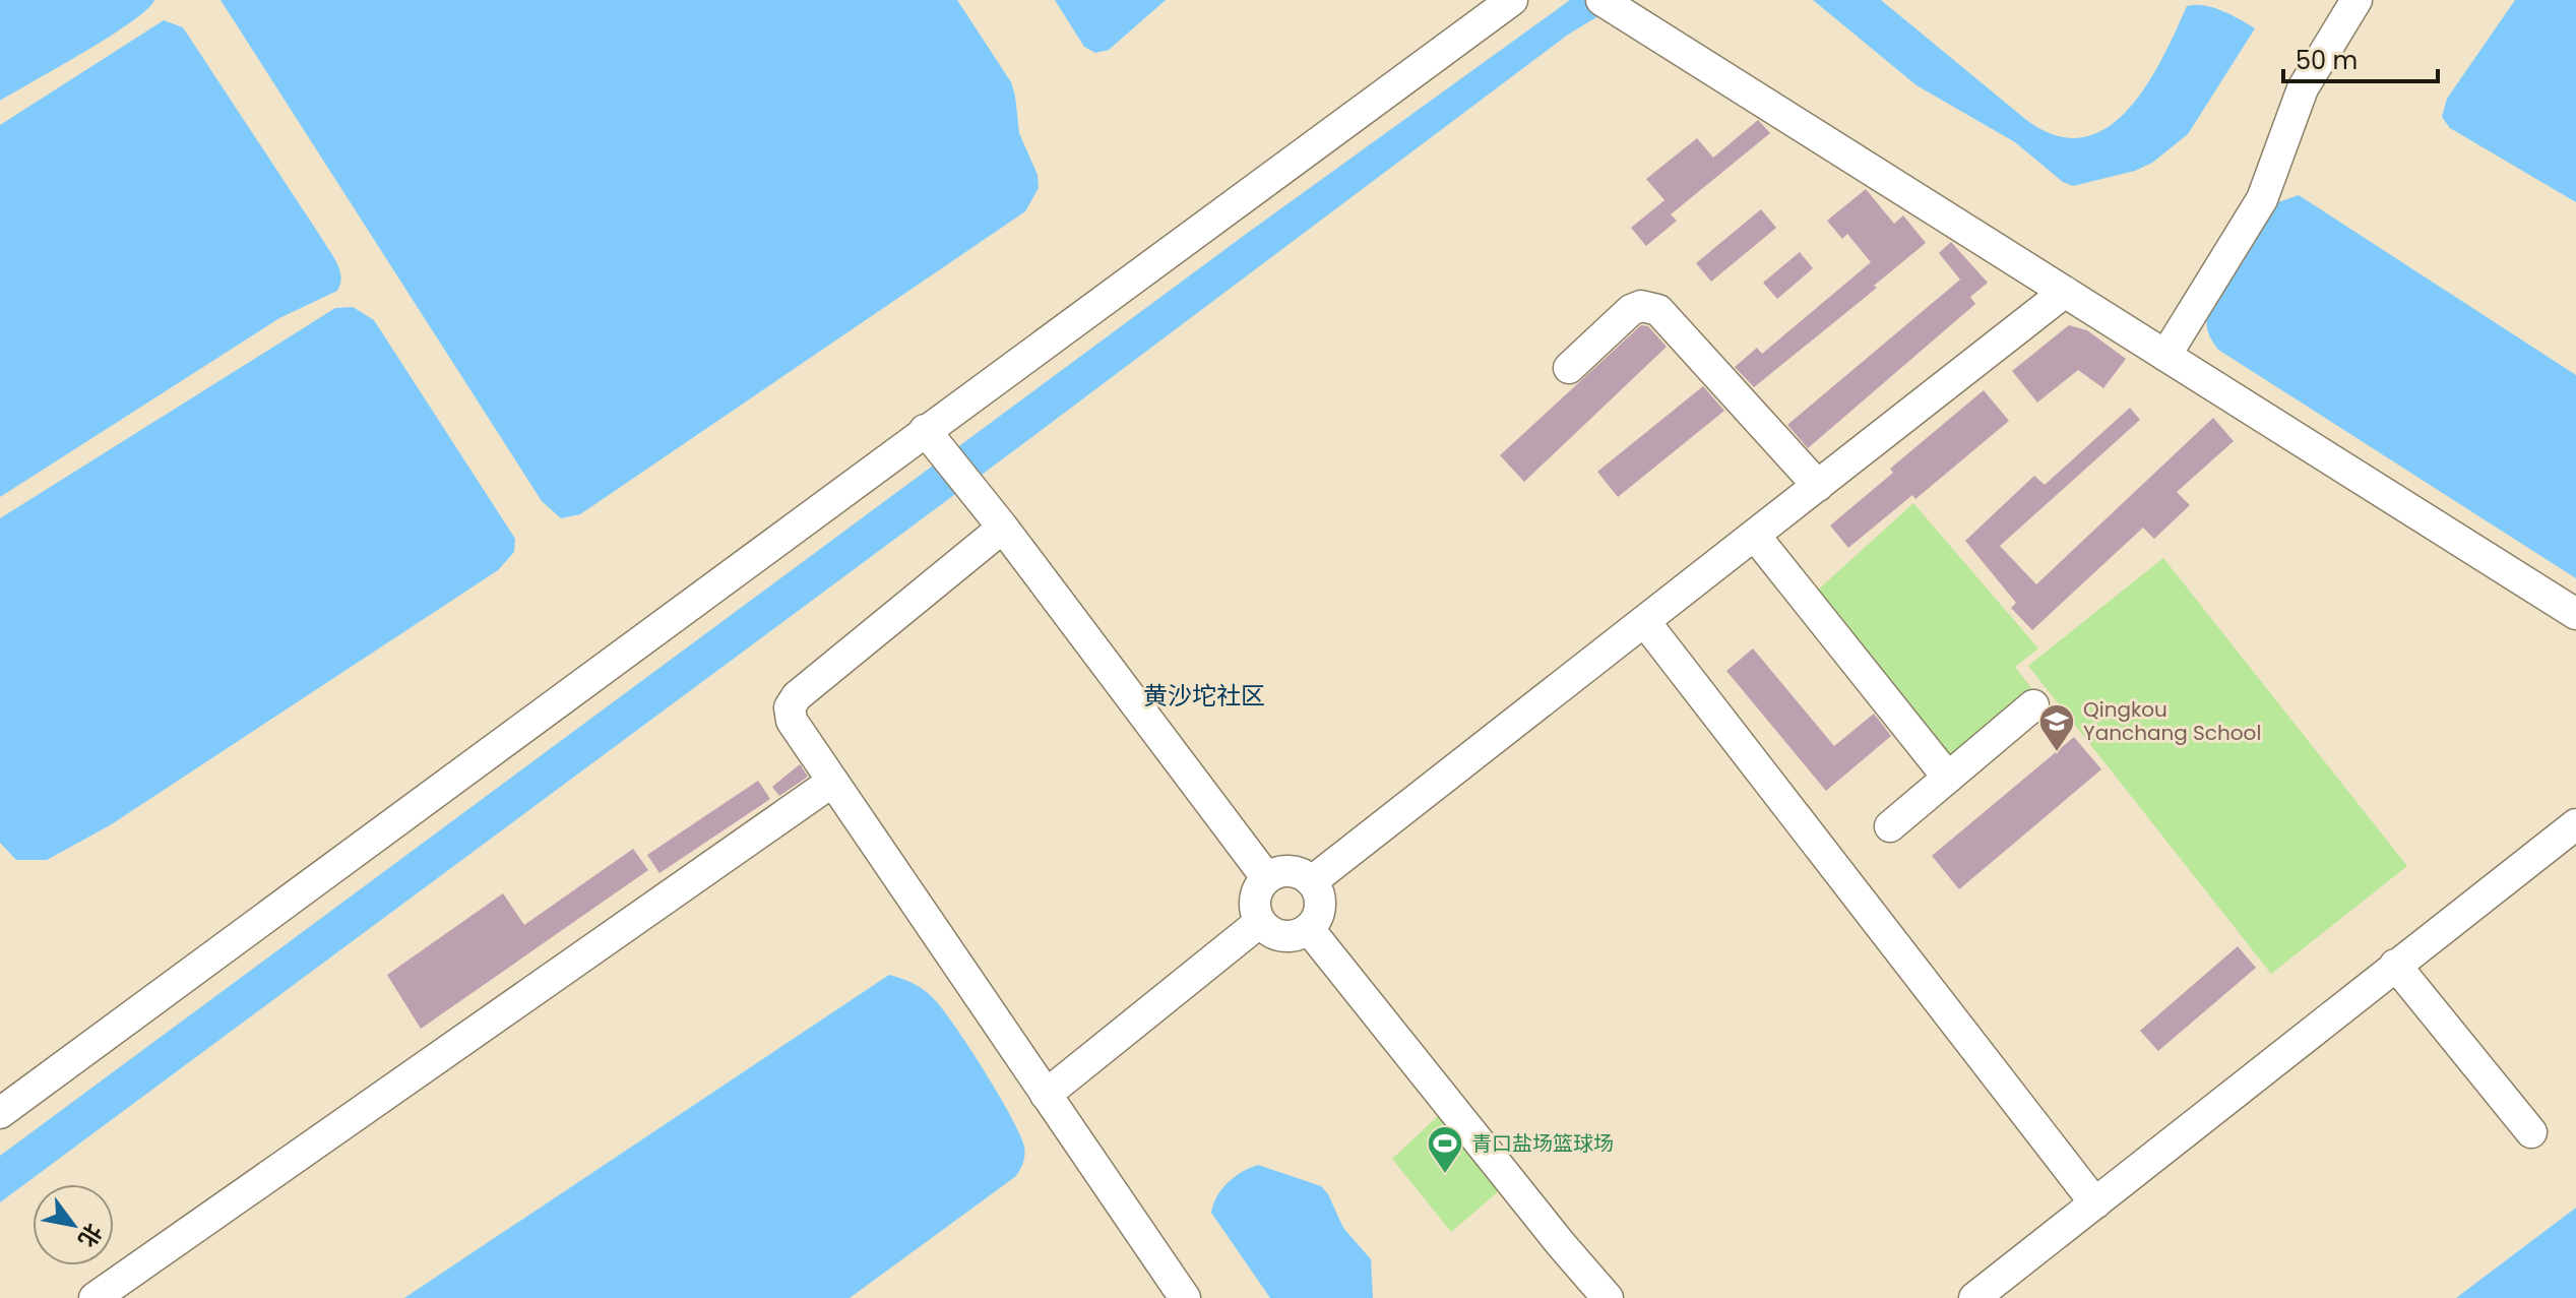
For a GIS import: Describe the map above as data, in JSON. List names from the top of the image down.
{
  "districts": ["黄沙坨社区"],
  "places": {
    "school or university": ["Qingkou Yanchang School"],
    "sports": ["青口盐场篮球场"]
  },
  "scale_bar": "50 m",
  "north": "bottom right"
}
